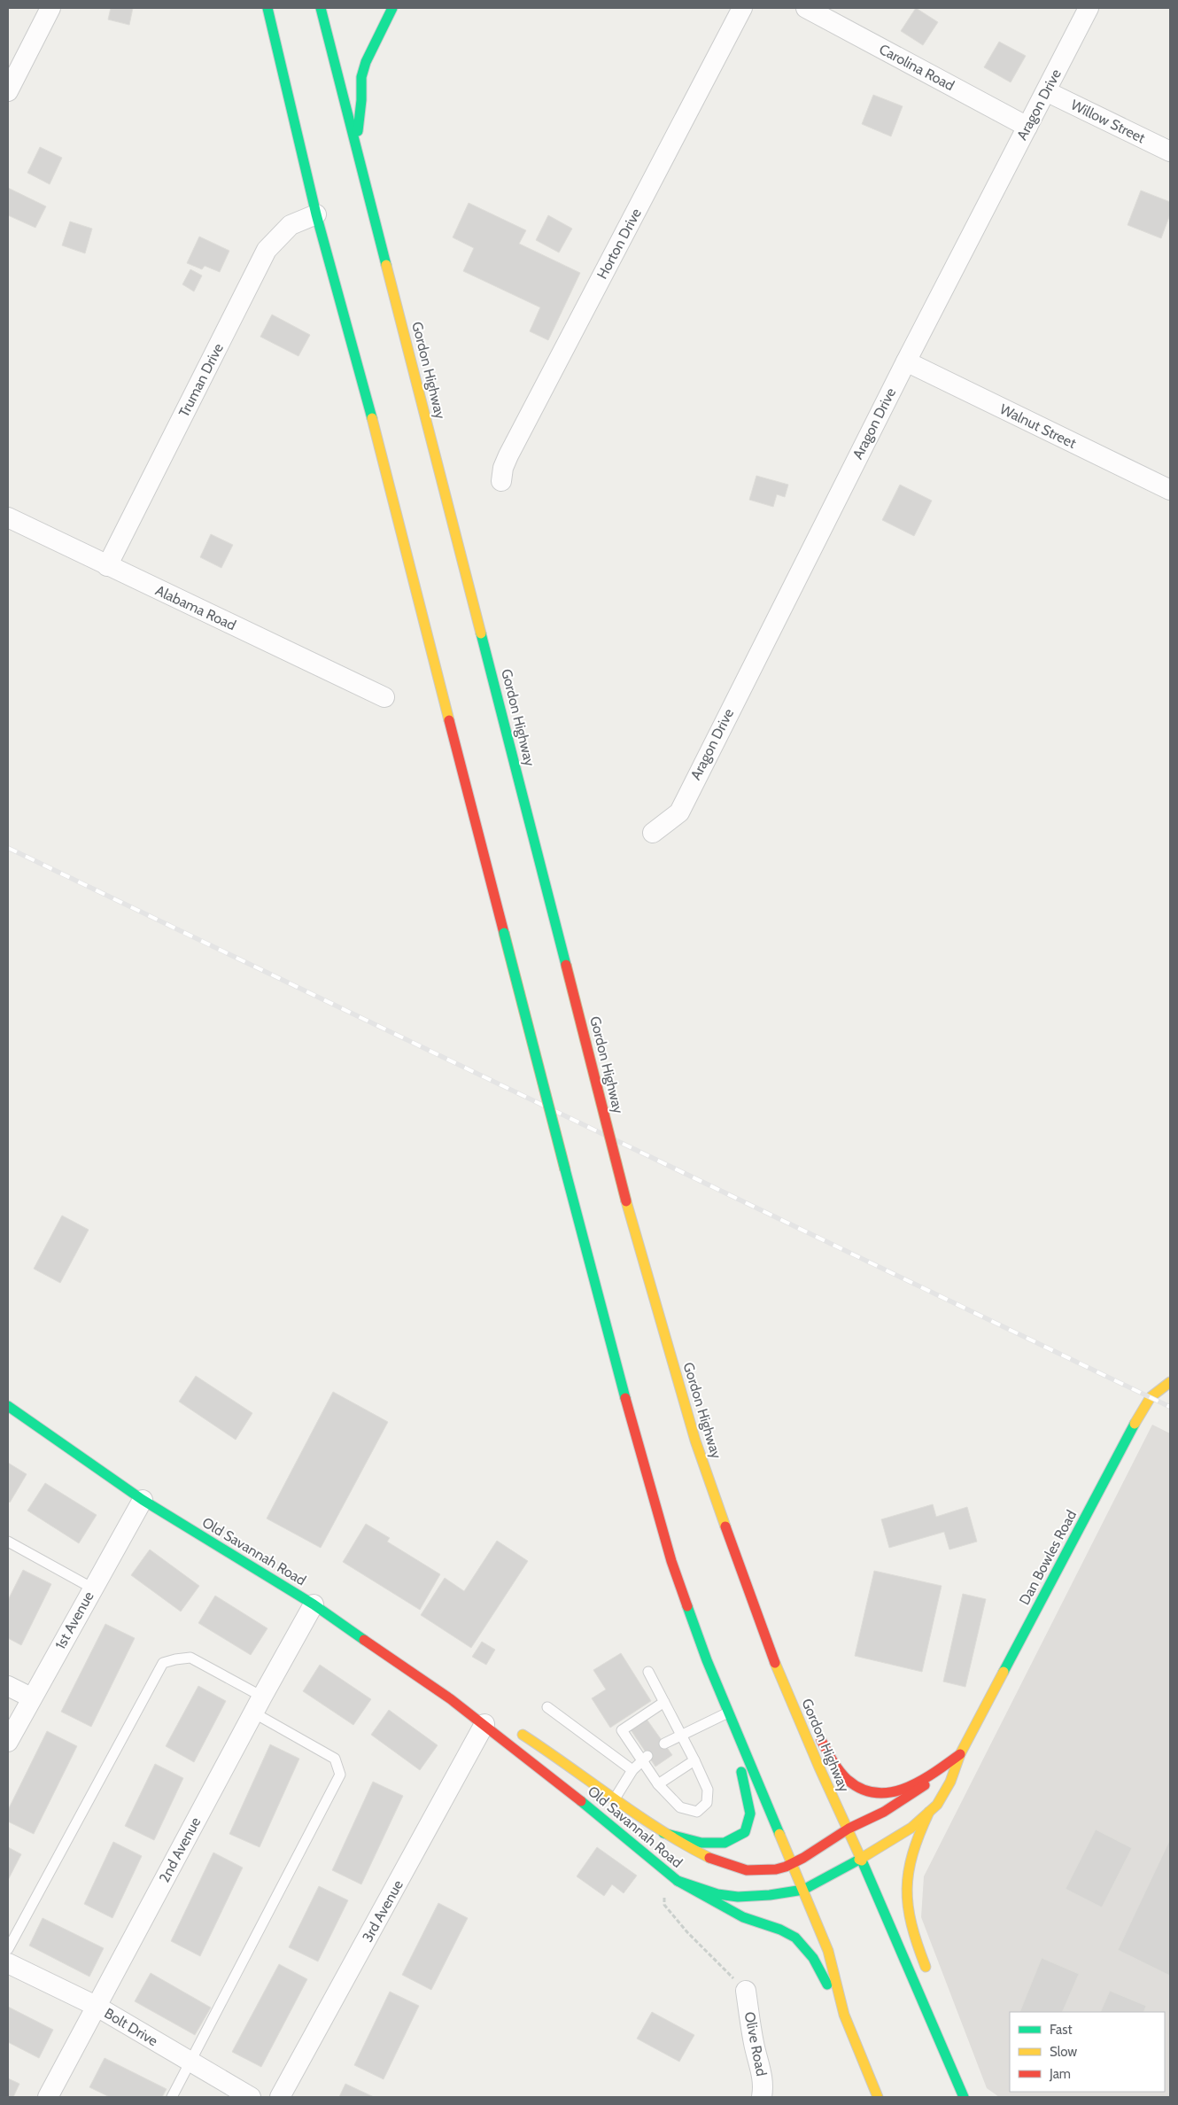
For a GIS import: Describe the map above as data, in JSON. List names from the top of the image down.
{
  "streets": {
    "main road": ["Gordon Highway", "Old Savannah Road", "Dan Bowles Road"],
    "street": [
      "Carolina Road",
      "Aragon Drive",
      "Willow Street",
      "Horton Drive",
      "Truman Drive",
      "Walnut Street",
      "Alabama Road",
      "1st Avenue",
      "2nd Avenue",
      "3rd Avenue",
      "Bolt Drive",
      "Olive Road"
    ]
  },
  "crossings": [
    ["Carolina Road", "Aragon Drive"],
    ["Aragon Drive", "Willow Street"],
    ["Aragon Drive", "Walnut Street"],
    ["Gordon Highway", "Old Savannah Road"],
    ["Gordon Highway", "Dan Bowles Road"],
    ["Truman Drive", "Alabama Road"],
    ["Old Savannah Road", "Dan Bowles Road"],
    ["Old Savannah Road", "1st Avenue"],
    ["Old Savannah Road", "2nd Avenue"],
    ["Old Savannah Road", "3rd Avenue"],
    ["2nd Avenue", "Bolt Drive"]
  ],
  "legend": ["Fast", "Slow", "Jam"]
}
